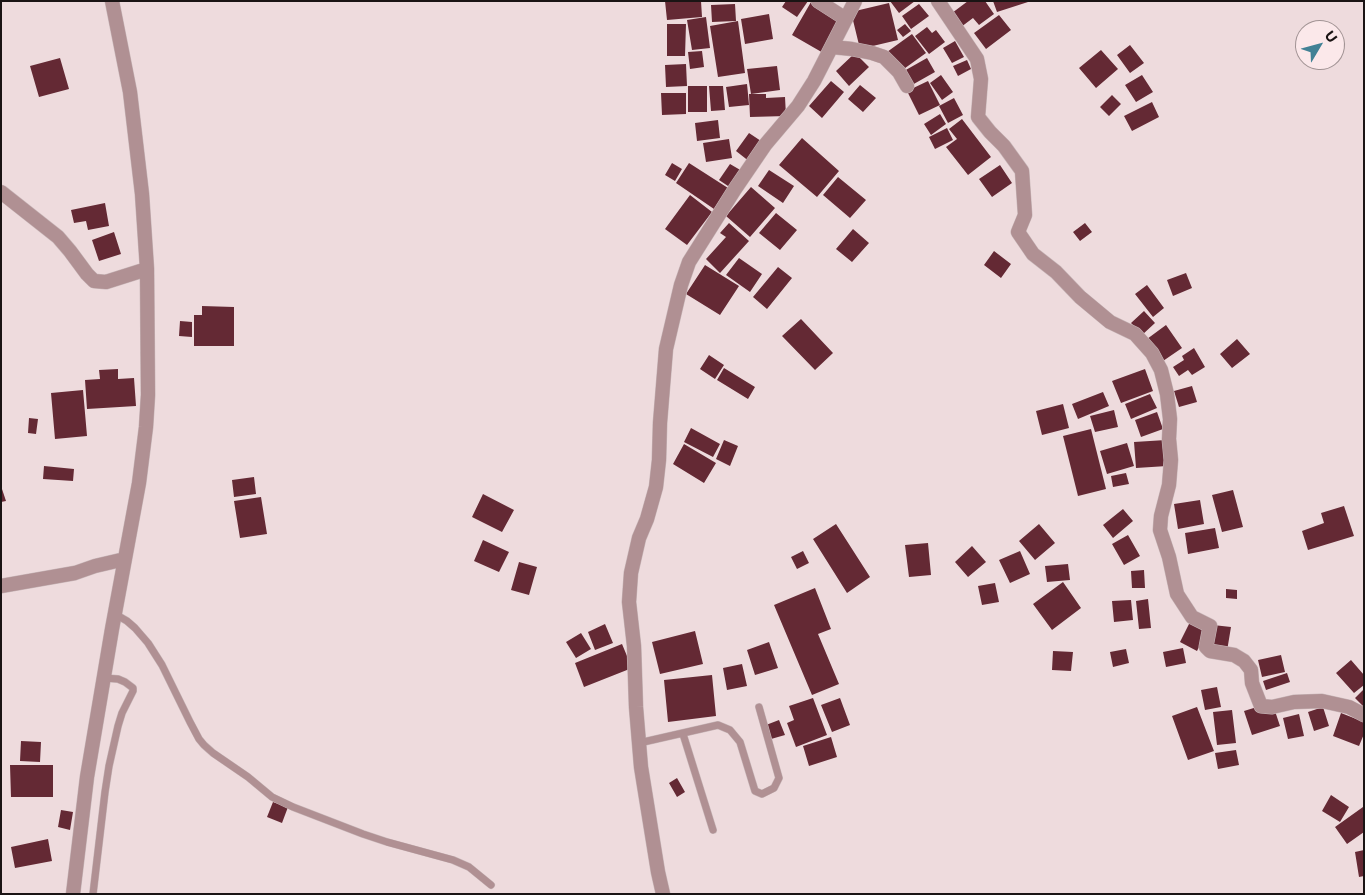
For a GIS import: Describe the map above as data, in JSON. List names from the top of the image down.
{
  "north": "top right"
}
